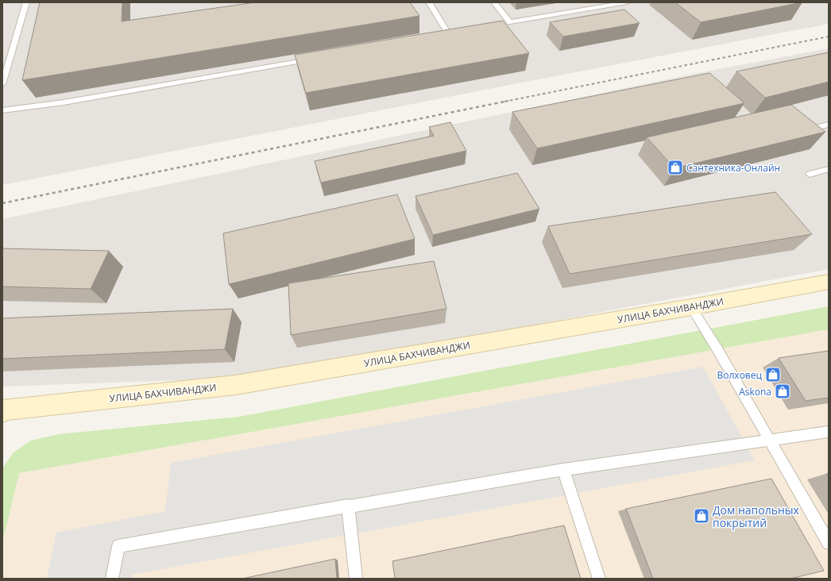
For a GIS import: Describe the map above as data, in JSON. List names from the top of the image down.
{
  "streets": {
    "main road": ["УЛИЦА БАХЧИВАНДЖИ"]
  },
  "places": {
    "shop": [
      "Сантехника-Онлайн",
      "Волховец",
      "Askona",
      "Дом напольных покрытий"
    ]
  }
}
